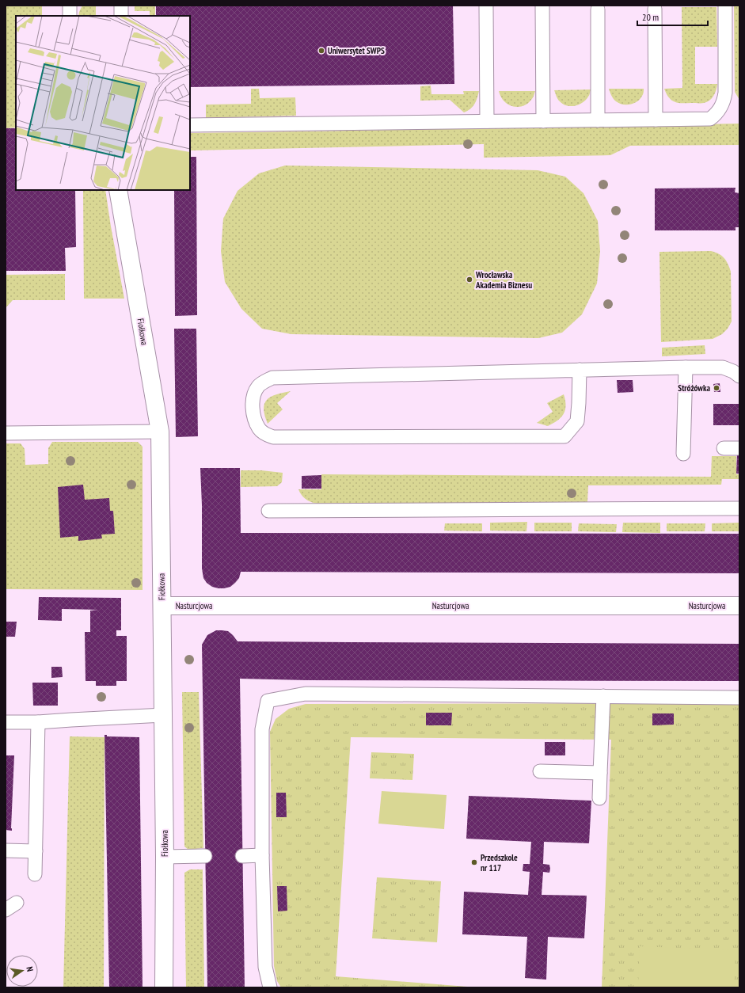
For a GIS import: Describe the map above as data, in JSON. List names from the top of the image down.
{
  "streets": {
    "street": ["Fiołkowa", "Nasturcjowa"]
  },
  "crossings": [
    ["Fiołkowa", "Nasturcjowa"]
  ],
  "places": [
    "Uniwersytet SWPS",
    "Wrocławska Akademia Biznesu",
    "Stróżówka",
    "Przedszkole nr 117"
  ],
  "scale_bar": "20 m",
  "north": "right"
}
